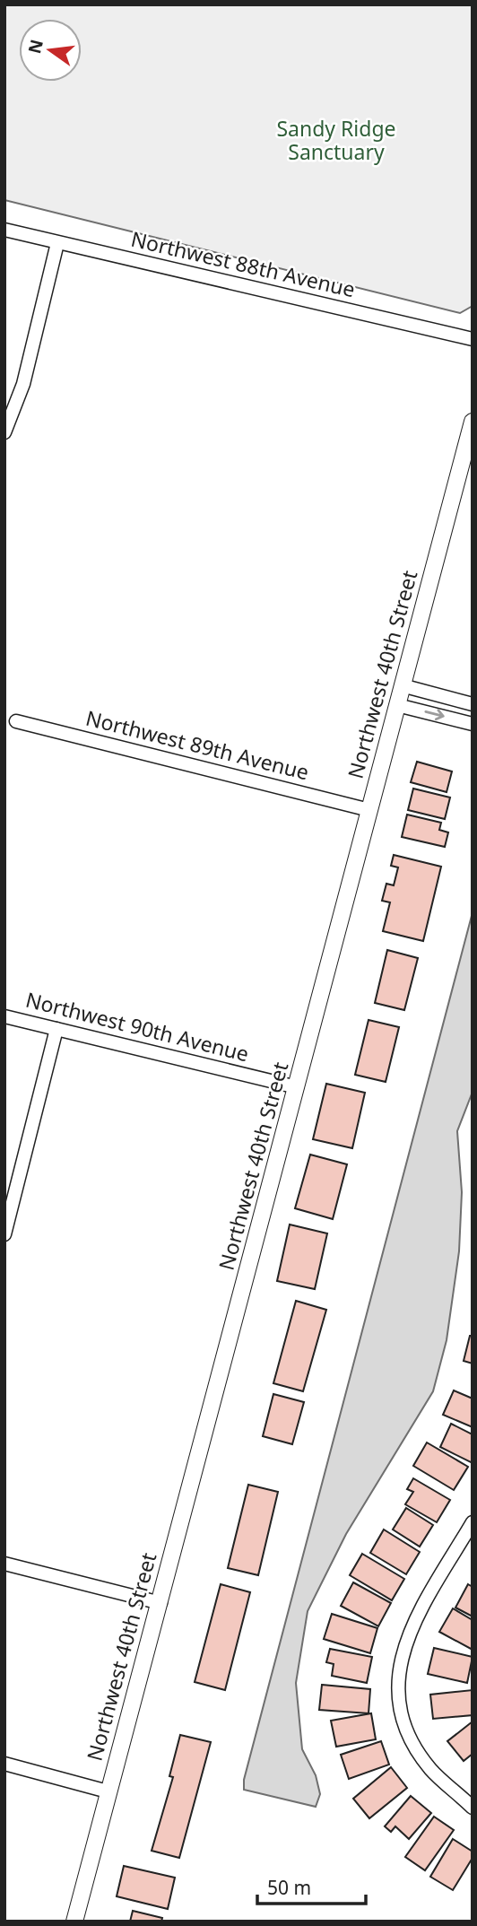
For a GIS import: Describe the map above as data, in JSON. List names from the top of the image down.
{
  "streets": {
    "street": [
      "Northwest 88th Avenue",
      "Northwest 40th Street",
      "Northwest 89th Avenue",
      "Northwest 90th Avenue"
    ]
  },
  "crossings": [
    ["Northwest 40th Street", "Northwest 89th Avenue"],
    ["Northwest 40th Street", "Northwest 90th Avenue"]
  ],
  "parks": ["Sandy Ridge Sanctuary"],
  "scale_bar": "50 m",
  "north": "left"
}
